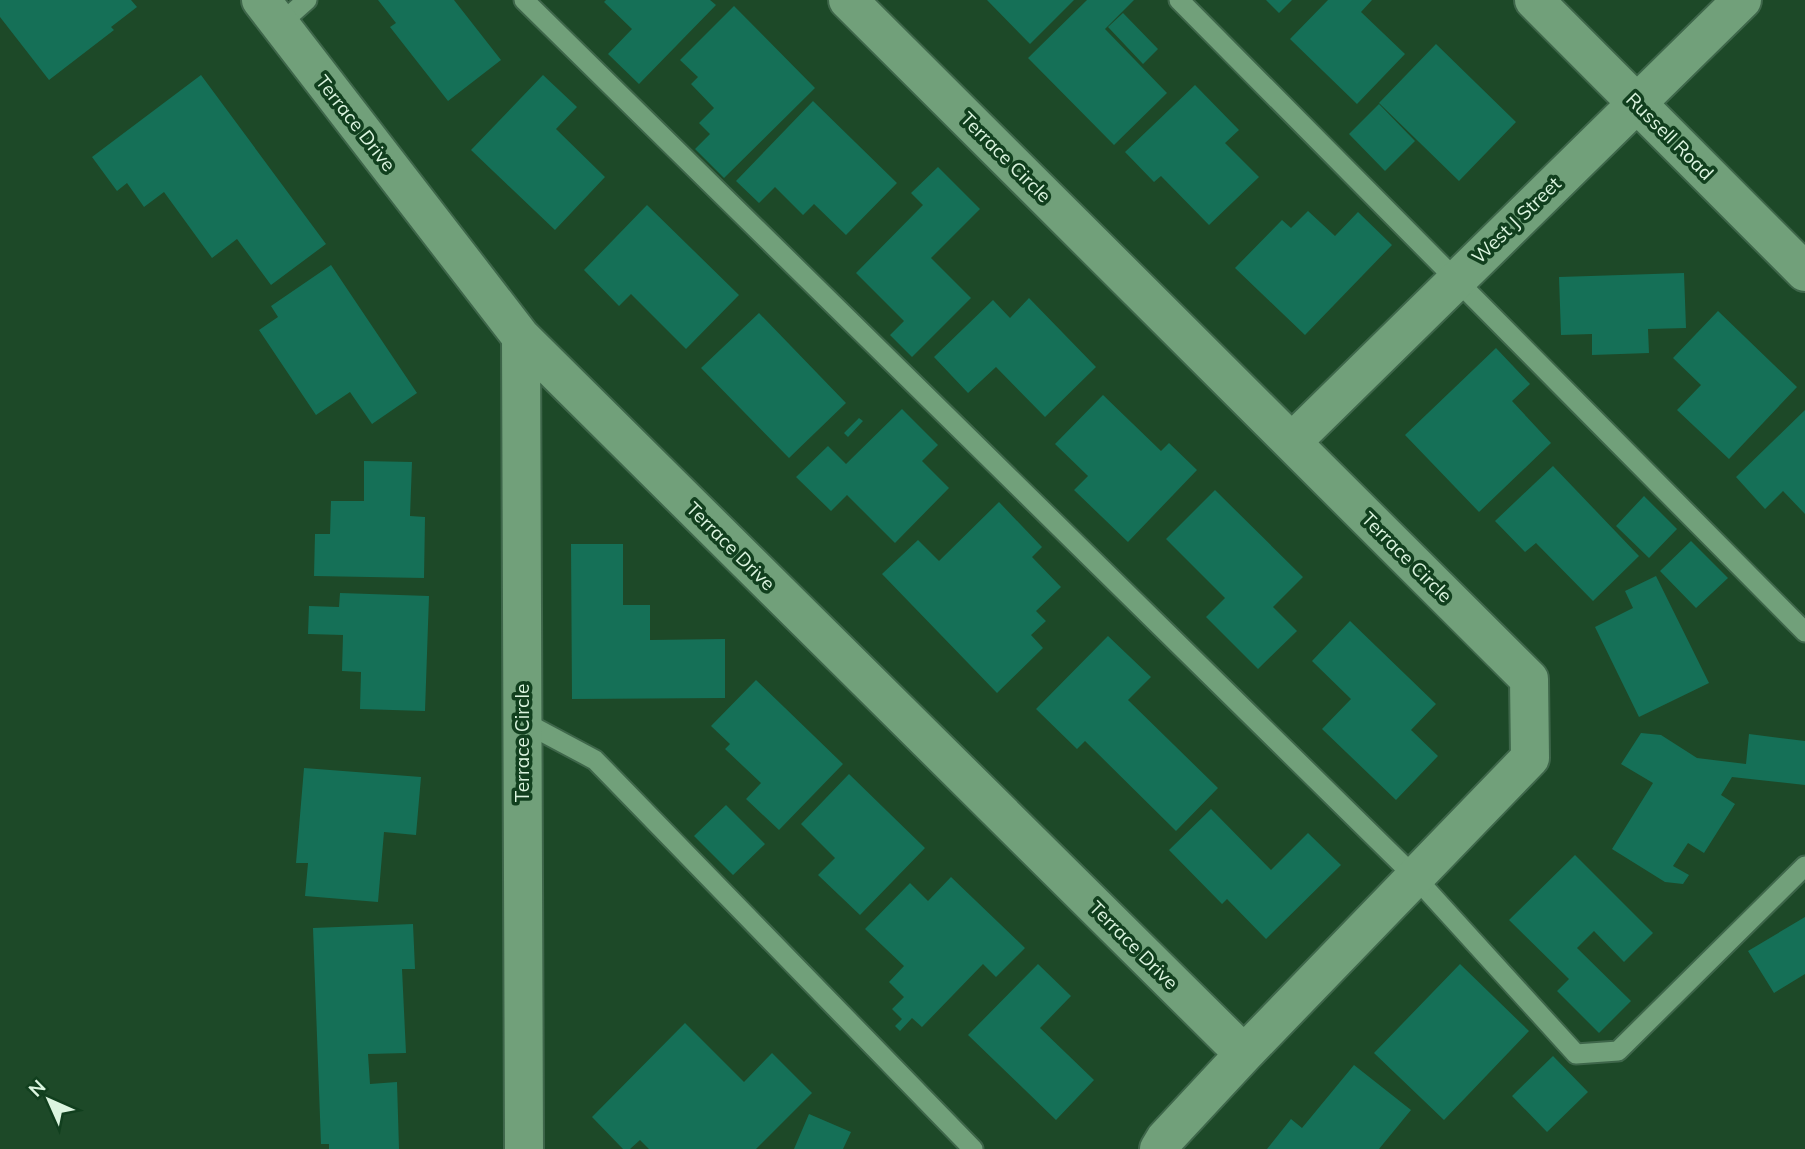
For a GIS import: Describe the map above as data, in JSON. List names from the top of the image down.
{
  "streets": {
    "street": [
      "Terrace Drive",
      "Russell Road",
      "Terrace Circle",
      "West J Street"
    ]
  },
  "crossings": [
    ["Terrace Drive", "Terrace Circle"],
    ["Russell Road", "West J Street"],
    ["Terrace Circle", "West J Street"]
  ],
  "north": "top left"
}
